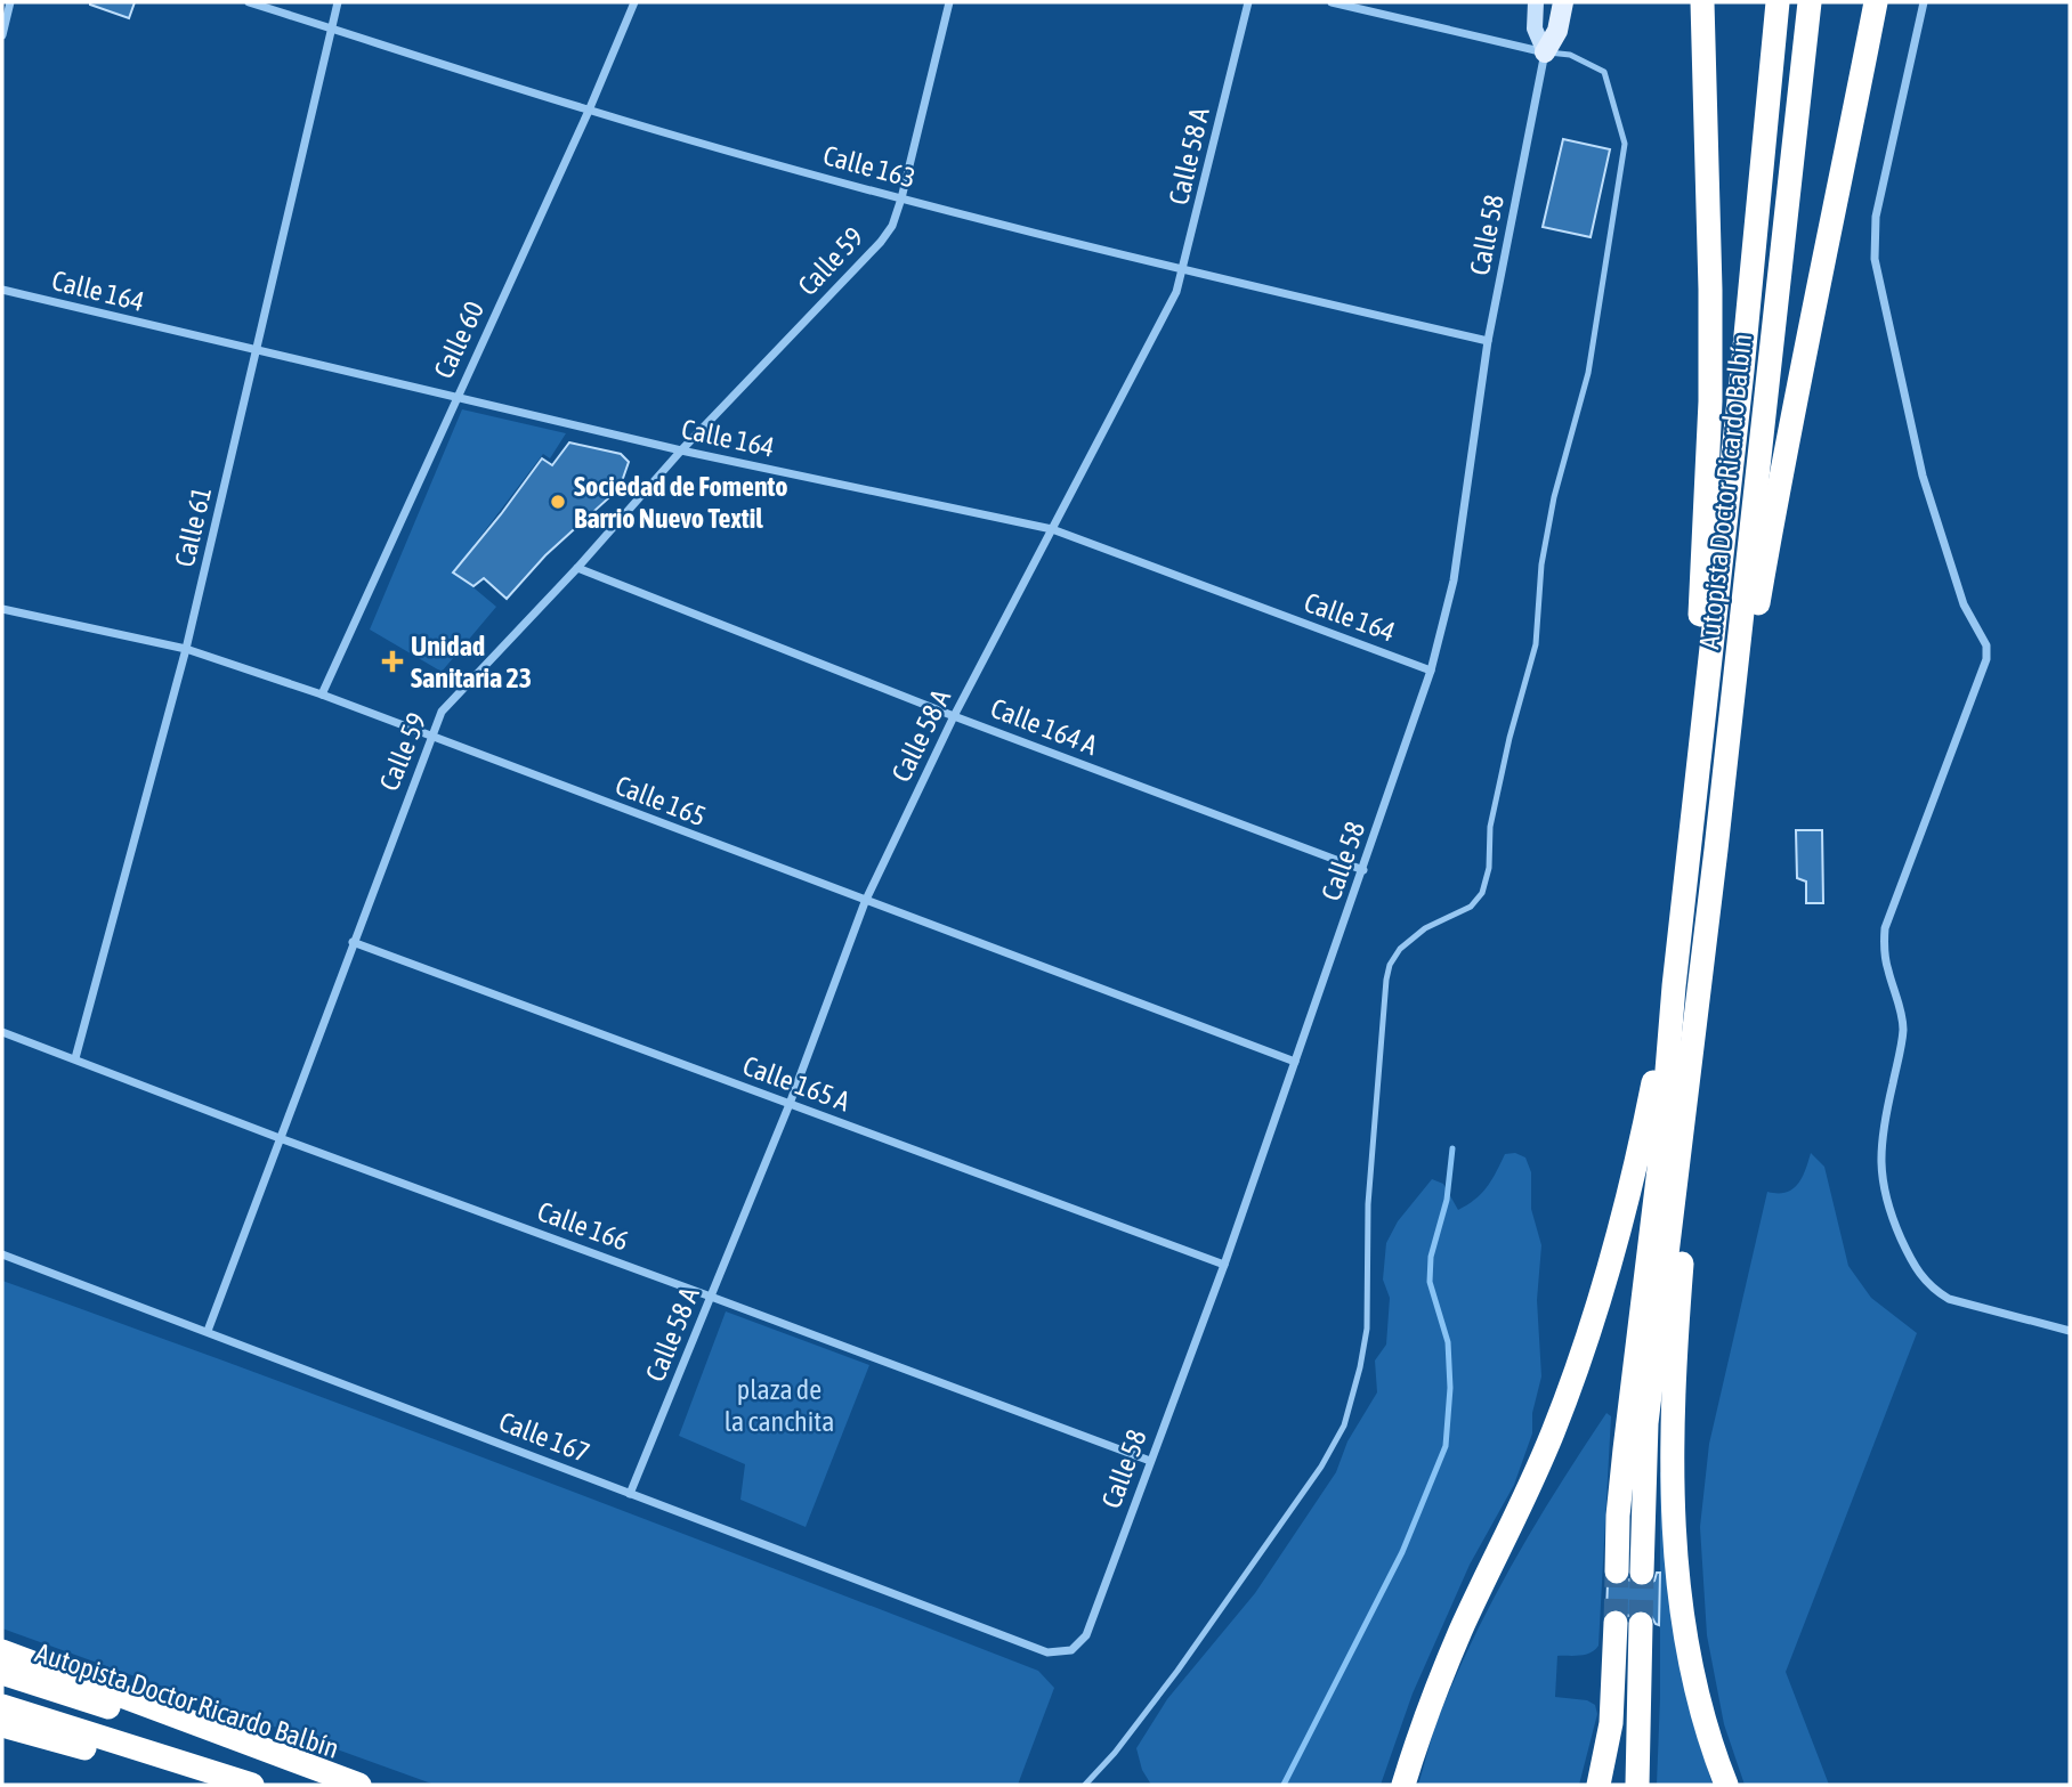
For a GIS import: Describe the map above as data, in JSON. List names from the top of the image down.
{
  "streets": {
    "highway": ["Autopista Doctor Ricardo Balbín"],
    "street": [
      "Calle 58 A",
      "Calle 163",
      "Calle 58",
      "Calle 59",
      "Calle 164",
      "Calle 60",
      "Calle 61",
      "Calle 164 A",
      "Calle 165",
      "Calle 165 A",
      "Calle 166",
      "Calle 167"
    ]
  },
  "crossings": [
    ["Calle 58 A", "Calle 163"],
    ["Calle 58 A", "Calle 164"],
    ["Calle 58 A", "Calle 164 A"],
    ["Calle 58 A", "Calle 165"],
    ["Calle 58 A", "Calle 165 A"],
    ["Calle 58 A", "Calle 166"],
    ["Calle 58 A", "Calle 167"],
    ["Calle 163", "Calle 58"],
    ["Calle 163", "Calle 59"],
    ["Calle 163", "Calle 60"],
    ["Calle 163", "Calle 61"],
    ["Calle 58", "Calle 164"],
    ["Calle 58", "Calle 164 A"],
    ["Calle 58", "Calle 165"],
    ["Calle 58", "Calle 165 A"],
    ["Calle 58", "Calle 166"],
    ["Calle 58", "Calle 167"],
    ["Calle 59", "Calle 164"],
    ["Calle 59", "Calle 164 A"],
    ["Calle 59", "Calle 165"],
    ["Calle 59", "Calle 165 A"],
    ["Calle 59", "Calle 166"],
    ["Calle 59", "Calle 167"],
    ["Calle 164", "Calle 60"],
    ["Calle 164", "Calle 61"],
    ["Calle 60", "Calle 165"],
    ["Calle 61", "Calle 165"],
    ["Calle 61", "Calle 166"]
  ],
  "parks": ["plaza de la canchita"],
  "places": {
    "other": ["Sociedad de Fomento Barrio Nuevo Textil"],
    "health": ["Unidad Sanitaria 23"]
  }
}
